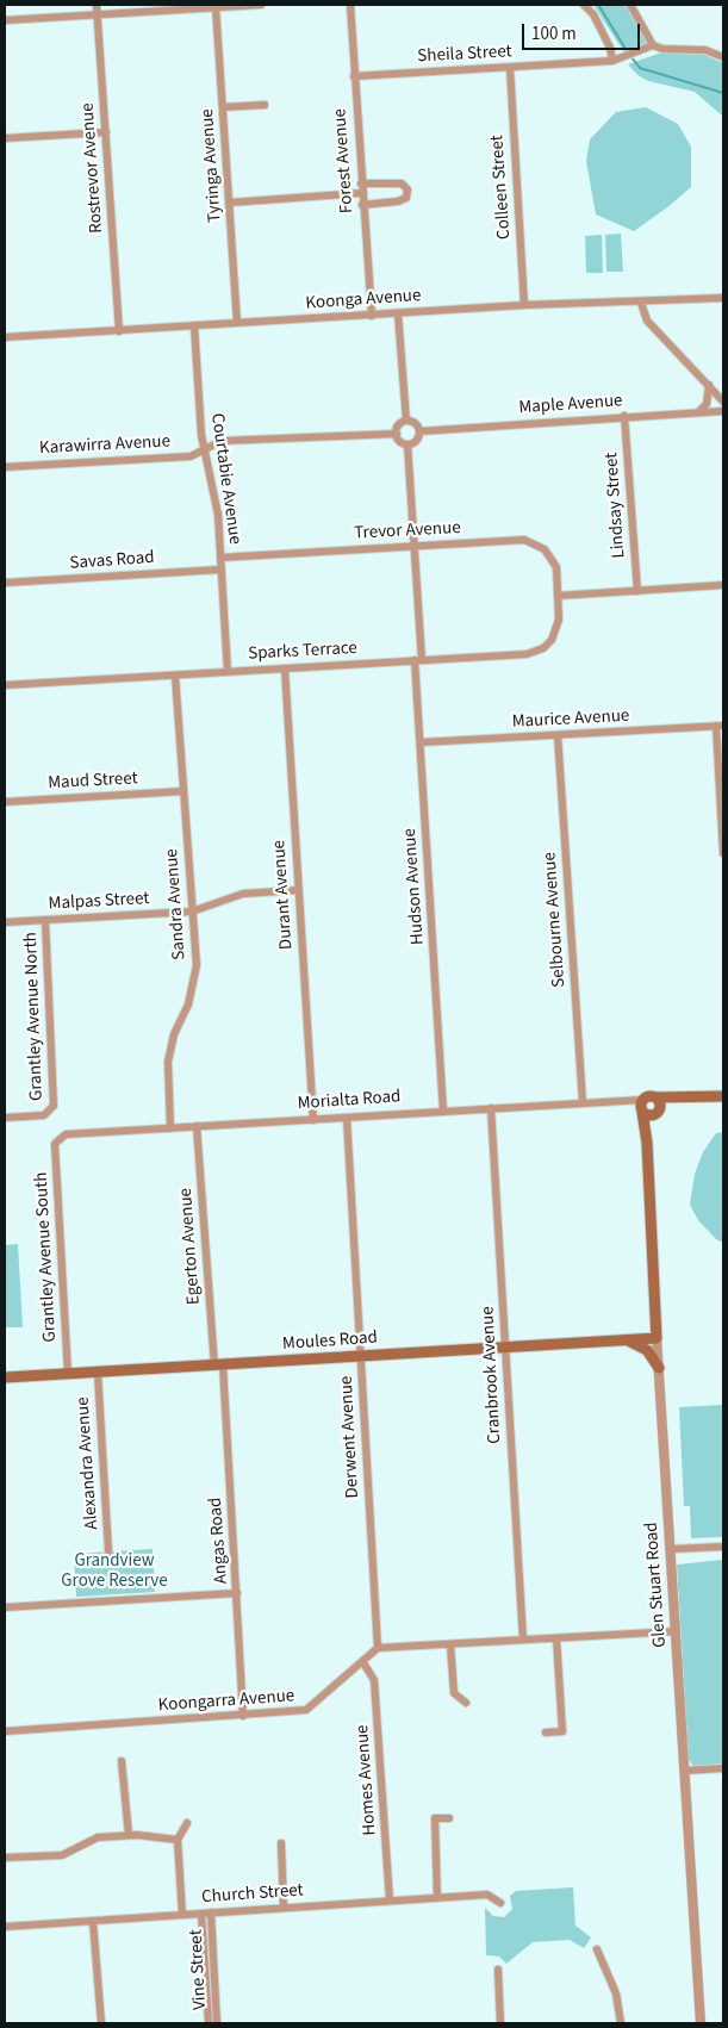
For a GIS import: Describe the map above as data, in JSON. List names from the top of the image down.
{
  "streets": {
    "main road": ["Moules Road", "Glen Stuart Road"],
    "street": [
      "Sheila Street",
      "Forest Avenue",
      "Tyringa Avenue",
      "Rostrevor Avenue",
      "Colleen Street",
      "Koonga Avenue",
      "Maple Avenue",
      "Karawirra Avenue",
      "Courtabie Avenue",
      "Lindsay Street",
      "Trevor Avenue",
      "Savas Road",
      "Sparks Terrace",
      "Maurice Avenue",
      "Maud Street",
      "Hudson Avenue",
      "Durant Avenue",
      "Malpas Street",
      "Sandra Avenue",
      "Selbourne Avenue",
      "Grantley Avenue North",
      "Morialta Road",
      "Egerton Avenue",
      "Grantley Avenue South",
      "Cranbrook Avenue",
      "Derwent Avenue",
      "Alexandra Avenue",
      "Angas Road",
      "Koongarra Avenue",
      "Homes Avenue",
      "Church Street",
      "Vine Street"
    ]
  },
  "crossings": [
    ["Sheila Street", "Forest Avenue"],
    ["Sheila Street", "Colleen Street"],
    ["Forest Avenue", "Koonga Avenue"],
    ["Tyringa Avenue", "Koonga Avenue"],
    ["Rostrevor Avenue", "Koonga Avenue"],
    ["Colleen Street", "Koonga Avenue"],
    ["Koonga Avenue", "Courtabie Avenue"],
    ["Maple Avenue", "Lindsay Street"],
    ["Maple Avenue", "Hudson Avenue"],
    ["Karawirra Avenue", "Courtabie Avenue"],
    ["Courtabie Avenue", "Trevor Avenue"],
    ["Courtabie Avenue", "Savas Road"],
    ["Courtabie Avenue", "Sparks Terrace"],
    ["Trevor Avenue", "Sparks Terrace"],
    ["Trevor Avenue", "Hudson Avenue"],
    ["Sparks Terrace", "Hudson Avenue"],
    ["Sparks Terrace", "Durant Avenue"],
    ["Sparks Terrace", "Sandra Avenue"],
    ["Maurice Avenue", "Hudson Avenue"],
    ["Maurice Avenue", "Selbourne Avenue"],
    ["Maud Street", "Sandra Avenue"],
    ["Hudson Avenue", "Morialta Road"],
    ["Durant Avenue", "Malpas Street"],
    ["Durant Avenue", "Morialta Road"],
    ["Malpas Street", "Sandra Avenue"],
    ["Malpas Street", "Grantley Avenue North"],
    ["Sandra Avenue", "Morialta Road"],
    ["Selbourne Avenue", "Morialta Road"],
    ["Morialta Road", "Egerton Avenue"],
    ["Morialta Road", "Grantley Avenue South"],
    ["Morialta Road", "Cranbrook Avenue"],
    ["Morialta Road", "Derwent Avenue"],
    ["Morialta Road", "Glen Stuart Road"],
    ["Egerton Avenue", "Moules Road"],
    ["Egerton Avenue", "Angas Road"],
    ["Grantley Avenue South", "Moules Road"],
    ["Moules Road", "Cranbrook Avenue"],
    ["Moules Road", "Derwent Avenue"],
    ["Moules Road", "Alexandra Avenue"],
    ["Moules Road", "Angas Road"],
    ["Moules Road", "Glen Stuart Road"],
    ["Derwent Avenue", "Koongarra Avenue"],
    ["Angas Road", "Koongarra Avenue"],
    ["Koongarra Avenue", "Homes Avenue"],
    ["Homes Avenue", "Church Street"],
    ["Church Street", "Vine Street"]
  ],
  "parks": ["Grandview Grove Reserve"],
  "scale_bar": "100 m"
}
